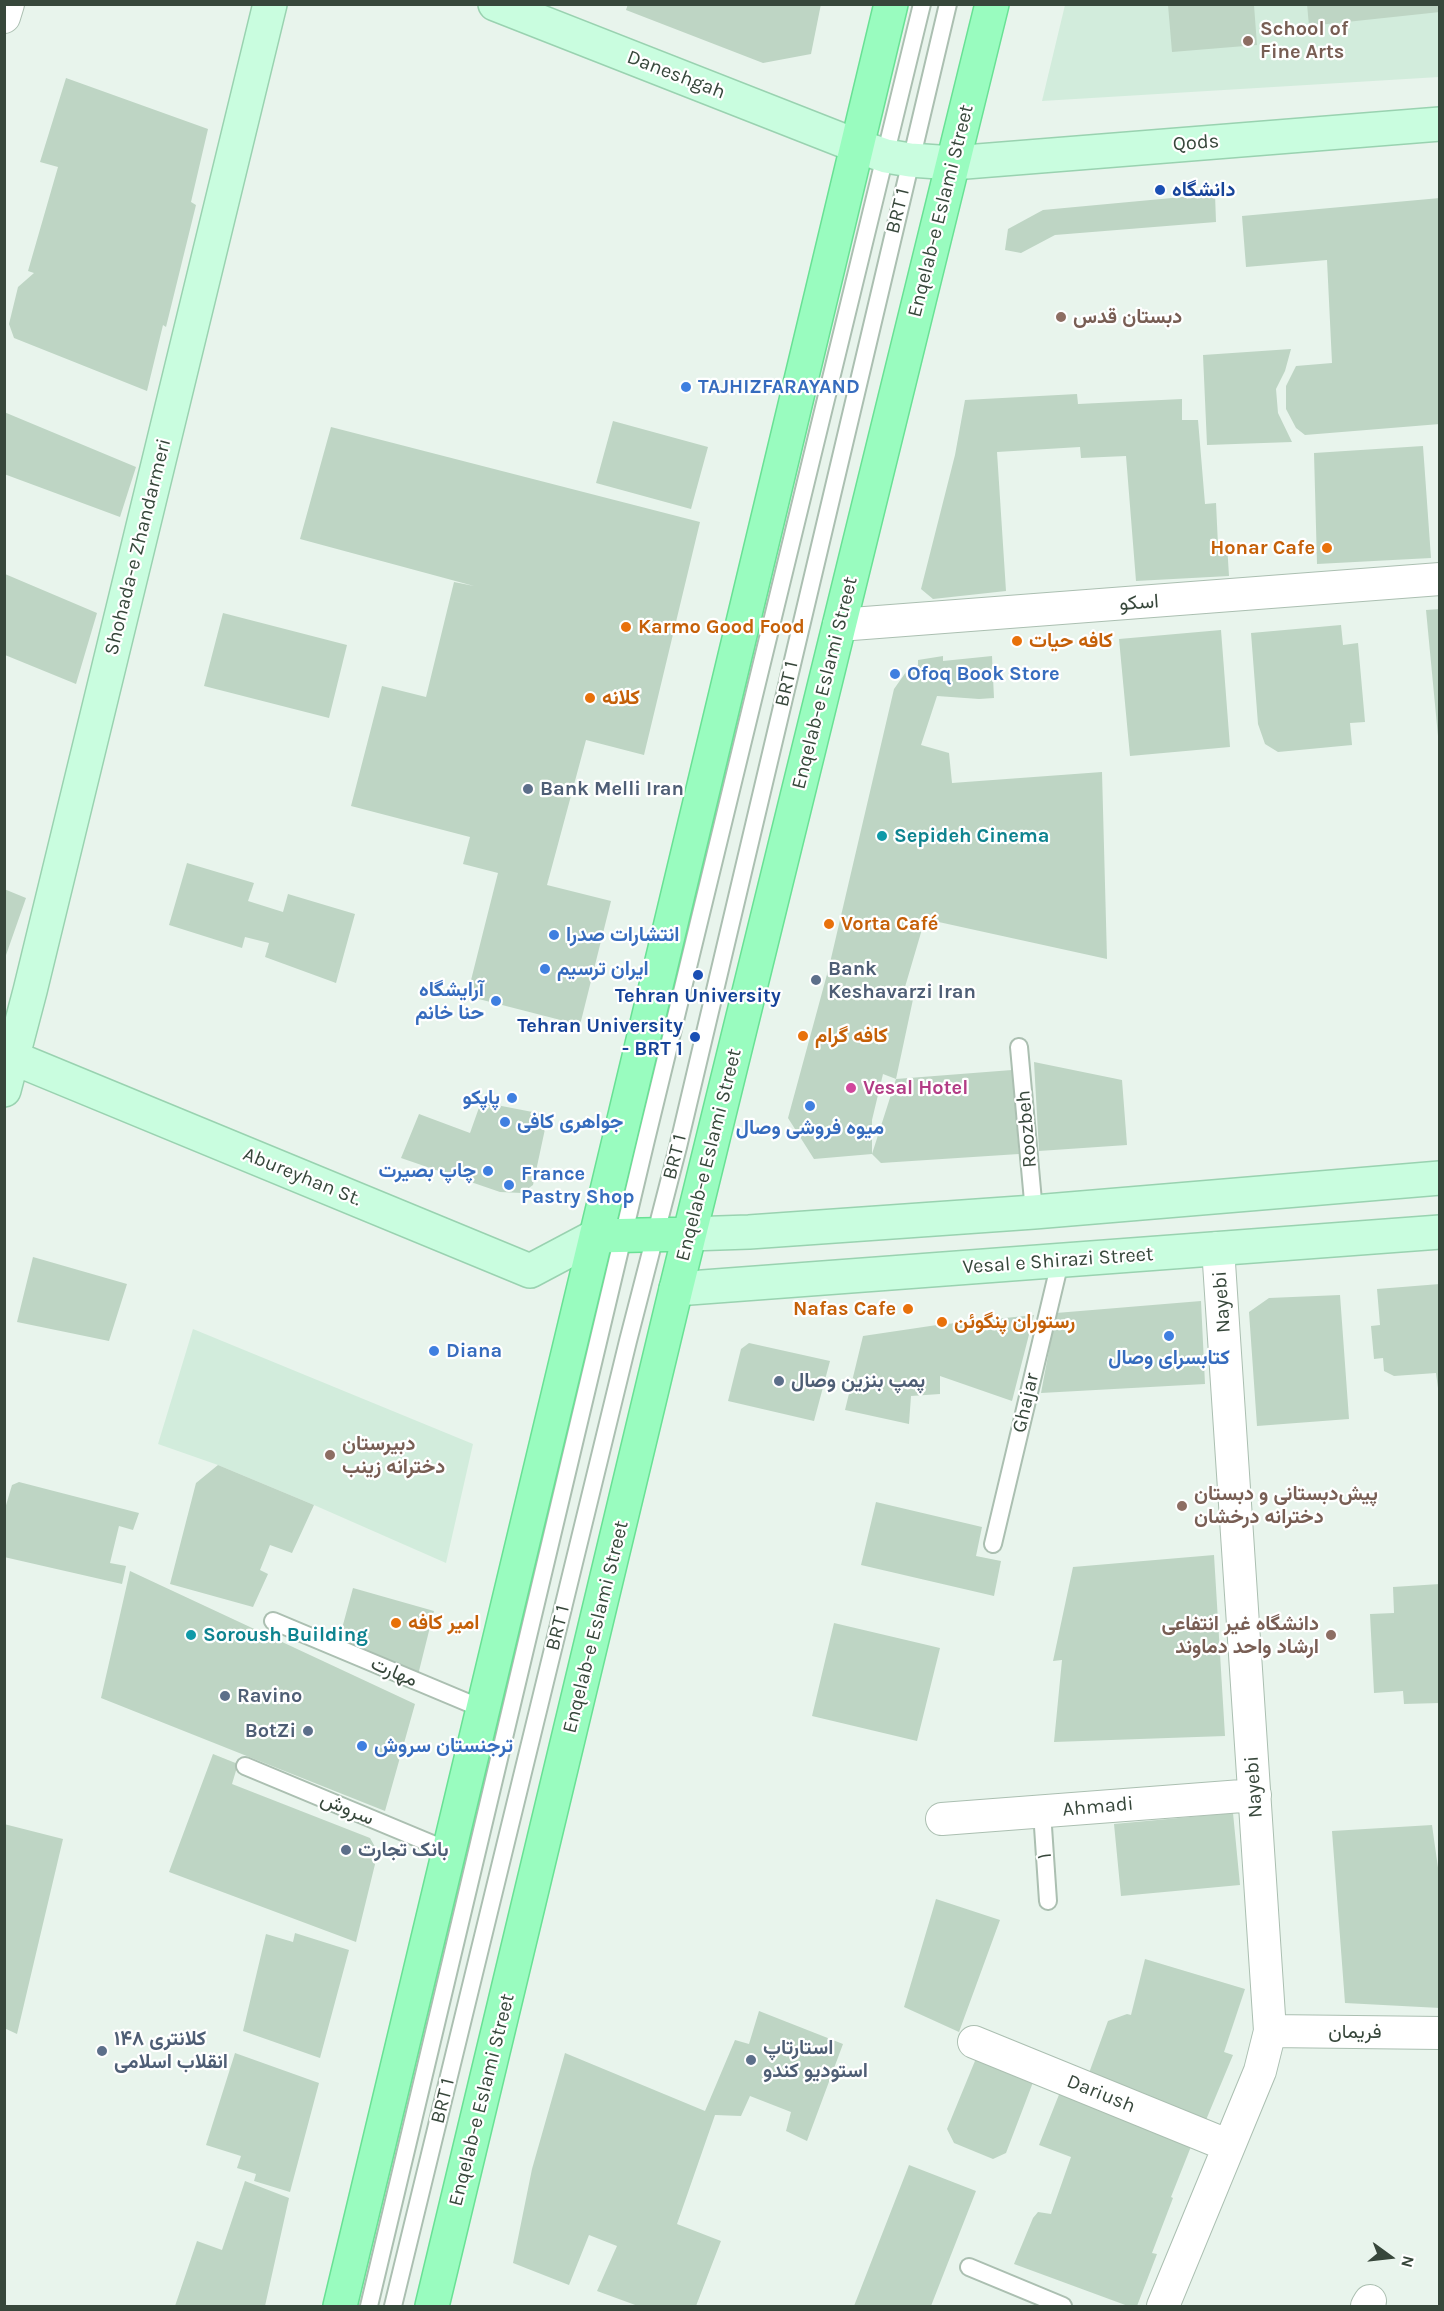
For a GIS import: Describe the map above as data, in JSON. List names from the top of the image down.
{
  "streets": {
    "main road": ["Enqelab-e Eslami Street"],
    "street": [
      "Daneshgah",
      "Qods",
      "Shohada-e Zhandarmeri",
      "اسکو",
      "Abureyhan St.",
      "Vesal e Shirazi Street",
      "Nayebi",
      "Ahmadi",
      "فریمان",
      "Dariush"
    ],
    "lane": [
      "BRT 1",
      "Roozbeh",
      "Ghajar",
      "مهارت",
      "سروش",
      "۱"
    ]
  },
  "crossings": [
    ["Daneshgah", "Qods"],
    ["Daneshgah", "BRT 1"],
    ["Daneshgah", "Enqelab-e Eslami Street"],
    ["Qods", "Enqelab-e Eslami Street"],
    ["BRT 1", "Abureyhan St."],
    ["Enqelab-e Eslami Street", "اسکو"],
    ["Enqelab-e Eslami Street", "Vesal e Shirazi Street"],
    ["Shohada-e Zhandarmeri", "Abureyhan St."],
    ["Vesal e Shirazi Street", "Nayebi"],
    ["Vesal e Shirazi Street", "Ghajar"],
    ["Nayebi", "Ahmadi"],
    ["Nayebi", "فریمان"],
    ["Nayebi", "Dariush"],
    ["Ahmadi", "۱"]
  ],
  "places": [
    "School of Fine Arts",
    "دانشگاه",
    "دبستان قدس",
    "TAJHIZFARAYAND",
    "Honar Cafe",
    "Karmo Good Food",
    "کافه حیات",
    "Ofoq Book Store",
    "کلانه",
    "Bank Melli Iran",
    "Sepideh Cinema",
    "Vorta Café",
    "انتشارات صدرا",
    "ایران ترسیم",
    "Tehran University",
    "Bank Keshavarzi Iran",
    "آرایشگاه حنا خانم",
    "کافه گرام",
    "Tehran University - BRT 1",
    "Vesal Hotel",
    "پاپکو",
    "میوه فروشی وصال",
    "جواهری کافی",
    "چاپ بصیرت",
    "France Pastry Shop",
    "Nafas Cafe",
    "رستوران پنگوئن",
    "کتابسرای وصال",
    "Diana",
    "پمپ بنزین وصال",
    "دبیرستان دخترانه زینب",
    "پیش‌دبستانی و دبستان دخترانه درخشان",
    "امیر کافه",
    "Soroush Building",
    "دانشگاه غیر انتفاعی ارشاد واحد دماوند",
    "Ravino",
    "BotZi",
    "ترجنستان سروش",
    "بانک تجارت",
    "کلانتری ۱۴۸ انقلاب اسلامی",
    "استارتاپ استودیو کندو"
  ],
  "north": "right"
}
